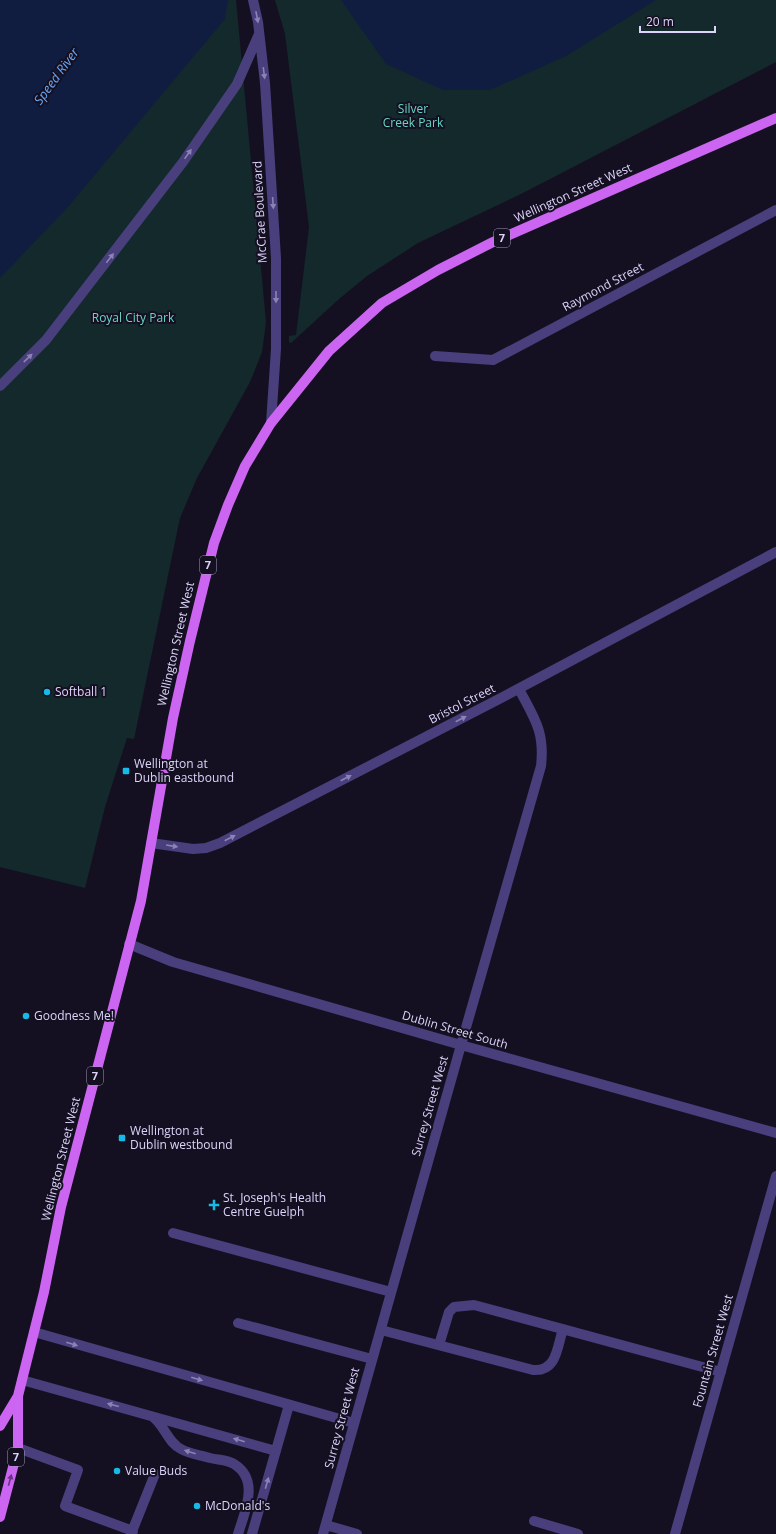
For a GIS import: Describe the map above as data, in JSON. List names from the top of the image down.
{
  "streets": {
    "main road": ["Wellington Street West", "7"],
    "street": [
      "McCrae Boulevard",
      "Raymond Street",
      "Bristol Street",
      "Dublin Street South",
      "Surrey Street West",
      "Fountain Street West"
    ]
  },
  "crossings": [
    ["Wellington Street West", "McCrae Boulevard"],
    ["Wellington Street West", "Bristol Street"],
    ["Wellington Street West", "Dublin Street South"],
    ["Bristol Street", "Surrey Street West"],
    ["Dublin Street South", "Surrey Street West"]
  ],
  "one_way": ["McCrae Boulevard", "Bristol Street"],
  "water": ["Speed River"],
  "parks": ["Silver Creek Park", "Royal City Park"],
  "places": {
    "other": [
      "Softball 1",
      "Goodness Me!",
      "Value Buds",
      "McDonald's"
    ],
    "transit": ["Wellington at Dublin eastbound", "Wellington at Dublin westbound"],
    "health": ["St. Joseph's Health Centre Guelph"]
  },
  "scale_bar": "20 m"
}
